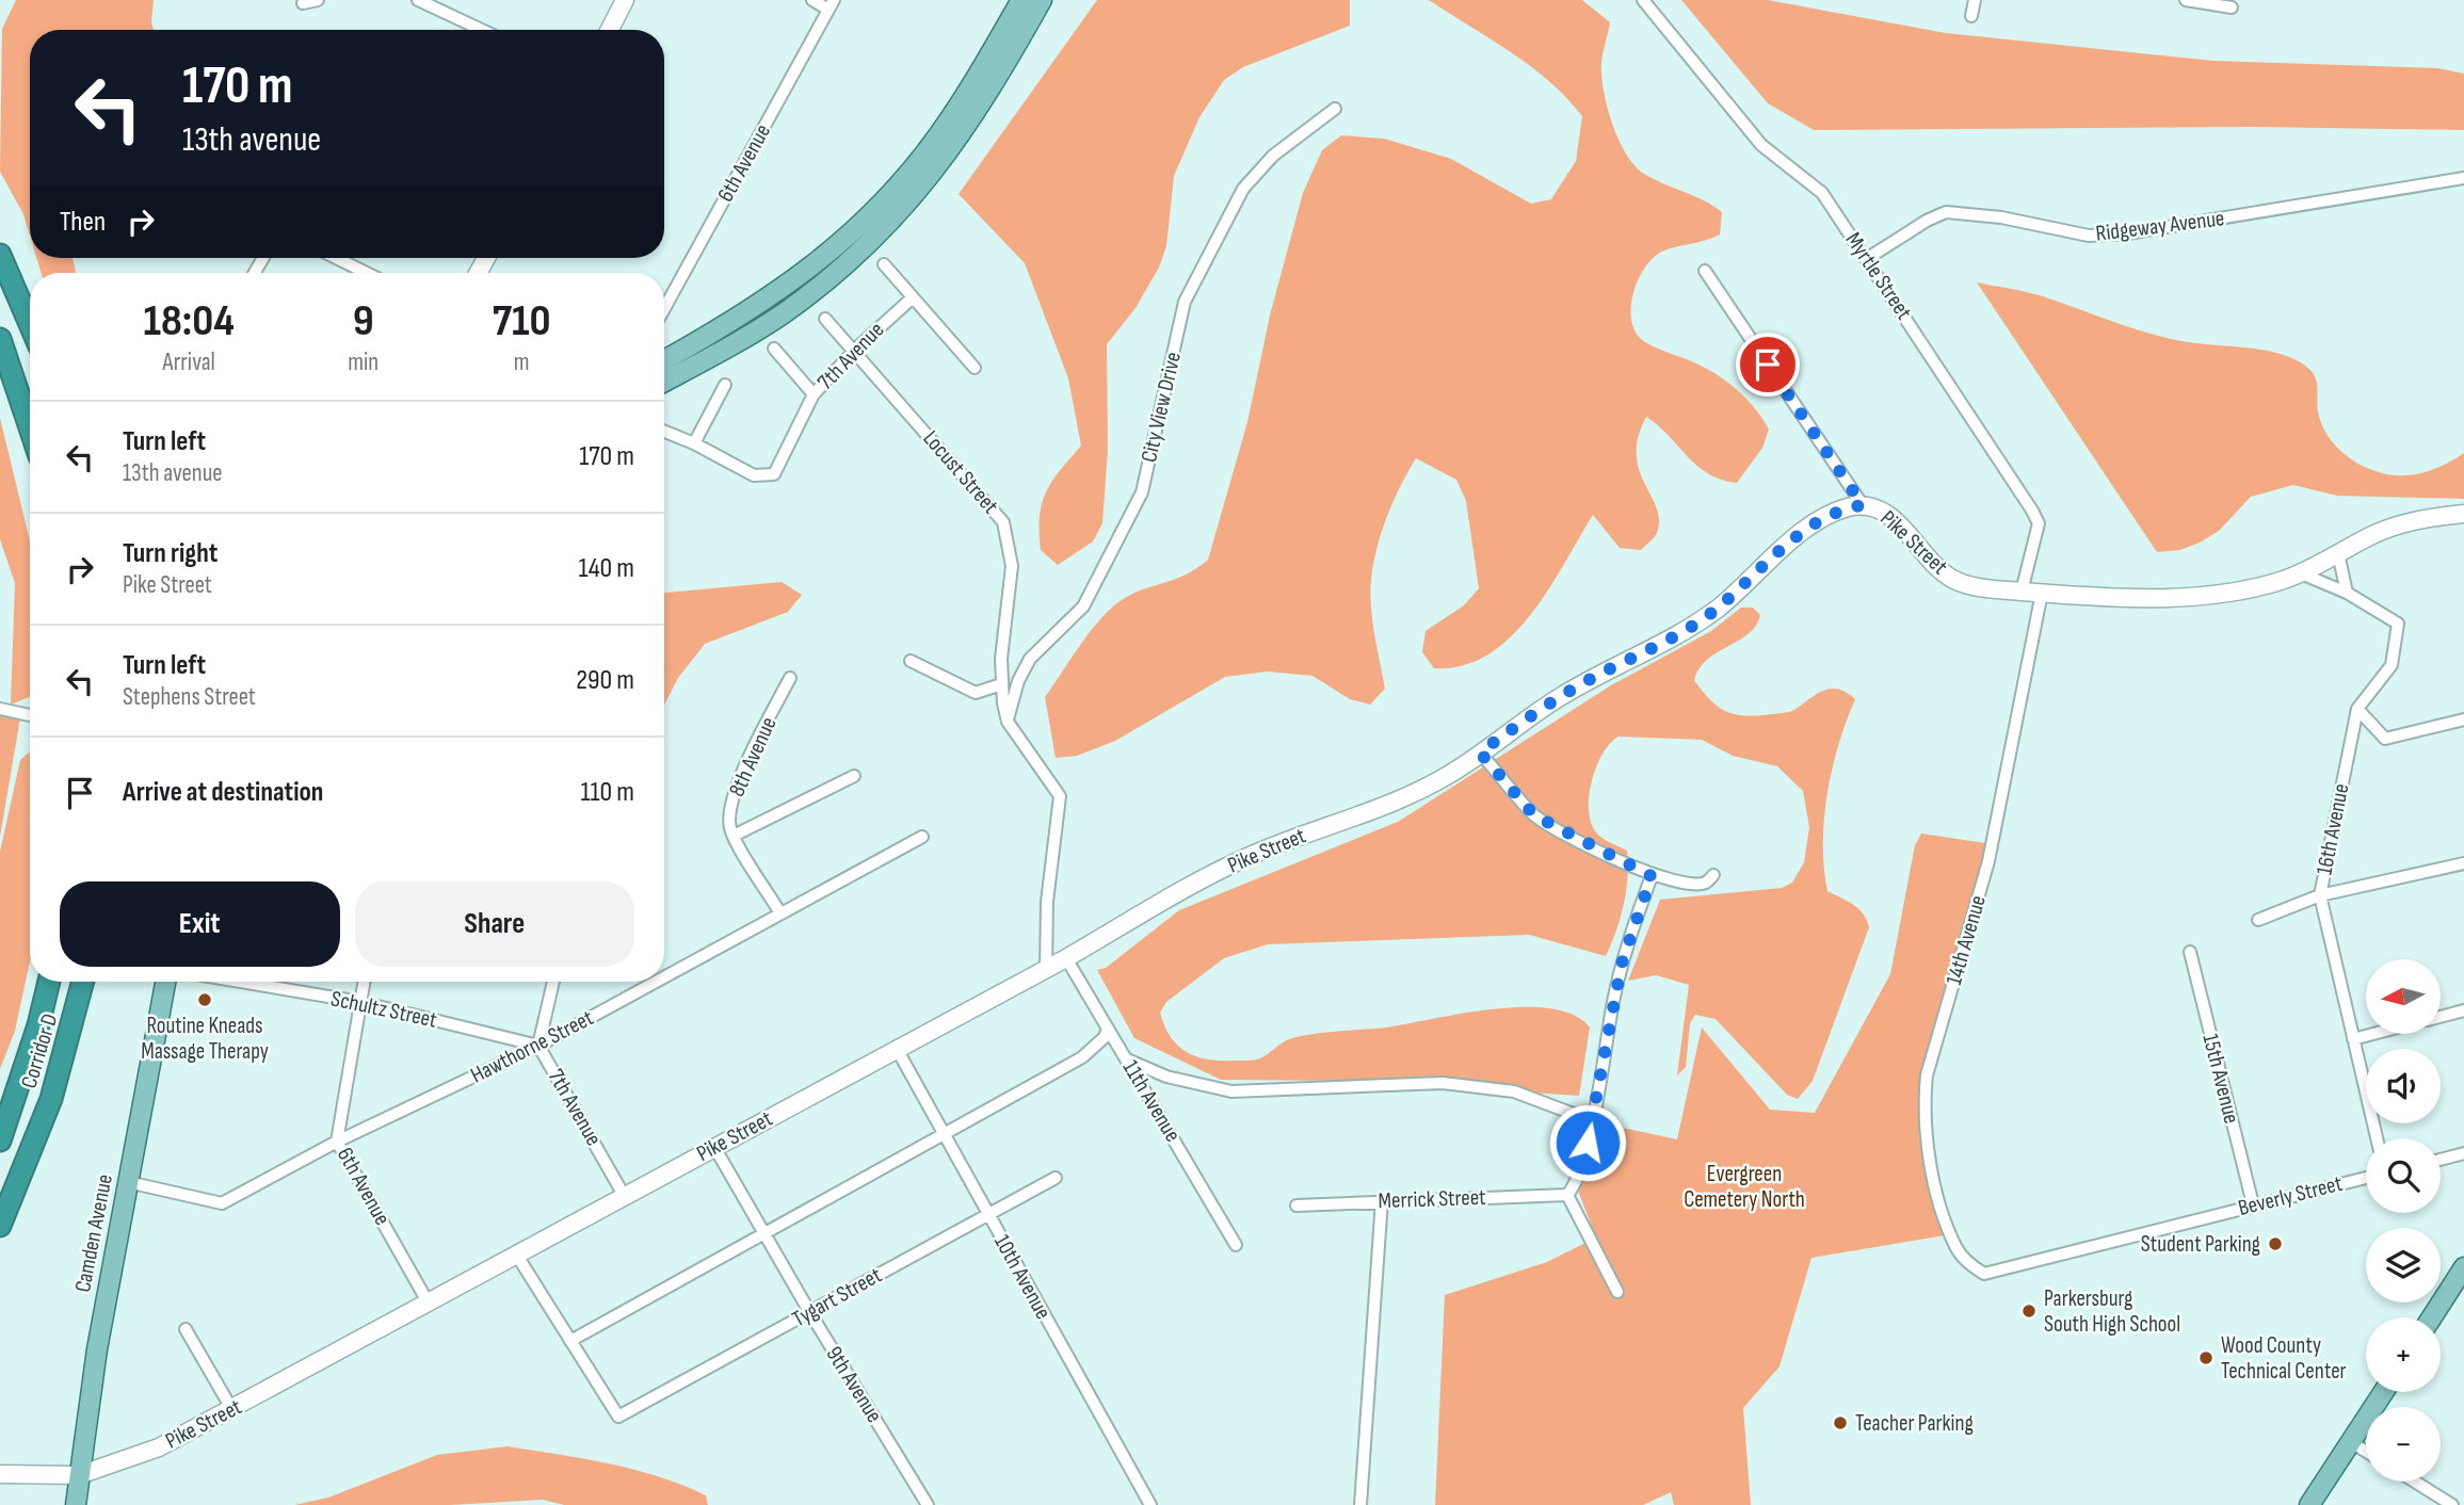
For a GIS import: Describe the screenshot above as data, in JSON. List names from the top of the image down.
{
  "streets": {
    "highway": ["Corridor D"],
    "main road": ["Pike Street", "Camden Avenue"],
    "street": [
      "6th Avenue",
      "Ridgeway Avenue",
      "Myrtle Street",
      "7th Avenue",
      "City View Drive",
      "Locust Street",
      "8th Avenue",
      "16th Avenue",
      "14th Avenue",
      "Schultz Street",
      "Hawthorne Street",
      "15th Avenue",
      "11th Avenue",
      "Beverly Street",
      "Merrick Street",
      "10th Avenue",
      "Tygart Street",
      "9th Avenue"
    ]
  },
  "crossings": [
    ["6th Avenue", "Pike Street"],
    ["6th Avenue", "Schultz Street"],
    ["6th Avenue", "Hawthorne Street"],
    ["Ridgeway Avenue", "Myrtle Street"],
    ["Myrtle Street", "Pike Street"],
    ["7th Avenue", "Locust Street"],
    ["7th Avenue", "Pike Street"],
    ["7th Avenue", "Schultz Street"],
    ["7th Avenue", "Hawthorne Street"],
    ["City View Drive", "Locust Street"],
    ["Pike Street", "16th Avenue"],
    ["Pike Street", "14th Avenue"],
    ["Pike Street", "11th Avenue"],
    ["Pike Street", "Camden Avenue"],
    ["Pike Street", "10th Avenue"],
    ["Pike Street", "9th Avenue"],
    ["14th Avenue", "Beverly Street"],
    ["Schultz Street", "Hawthorne Street"],
    ["Hawthorne Street", "Camden Avenue"],
    ["15th Avenue", "Beverly Street"],
    ["10th Avenue", "Tygart Street"],
    ["Tygart Street", "9th Avenue"]
  ],
  "parks": ["Evergreen Cemetery North"],
  "places": [
    "Routine Kneads Massage Therapy",
    "Student Parking",
    "Parkersburg South High School",
    "Wood County Technical Center",
    "Teacher Parking"
  ],
  "north": "left",
  "page": {
    "turn": ["170 m", "13th avenue"],
    "then": "Then",
    "eta": [
      "18:04",
      "Arrival",
      "9",
      "min",
      "710",
      "m"
    ],
    "list": [
      {
        "name": "Turn left",
        "note": "13th avenue",
        "value": "170 m"
      },
      {
        "name": "Turn right",
        "note": "Pike Street",
        "value": "140 m"
      },
      {
        "name": "Turn left",
        "note": "Stephens Street",
        "value": "290 m"
      },
      {
        "name": "Arrive at destination",
        "value": "110 m"
      }
    ],
    "buttons": ["Exit", "Share"],
    "map_buttons": ["+", "−"]
  }
}
